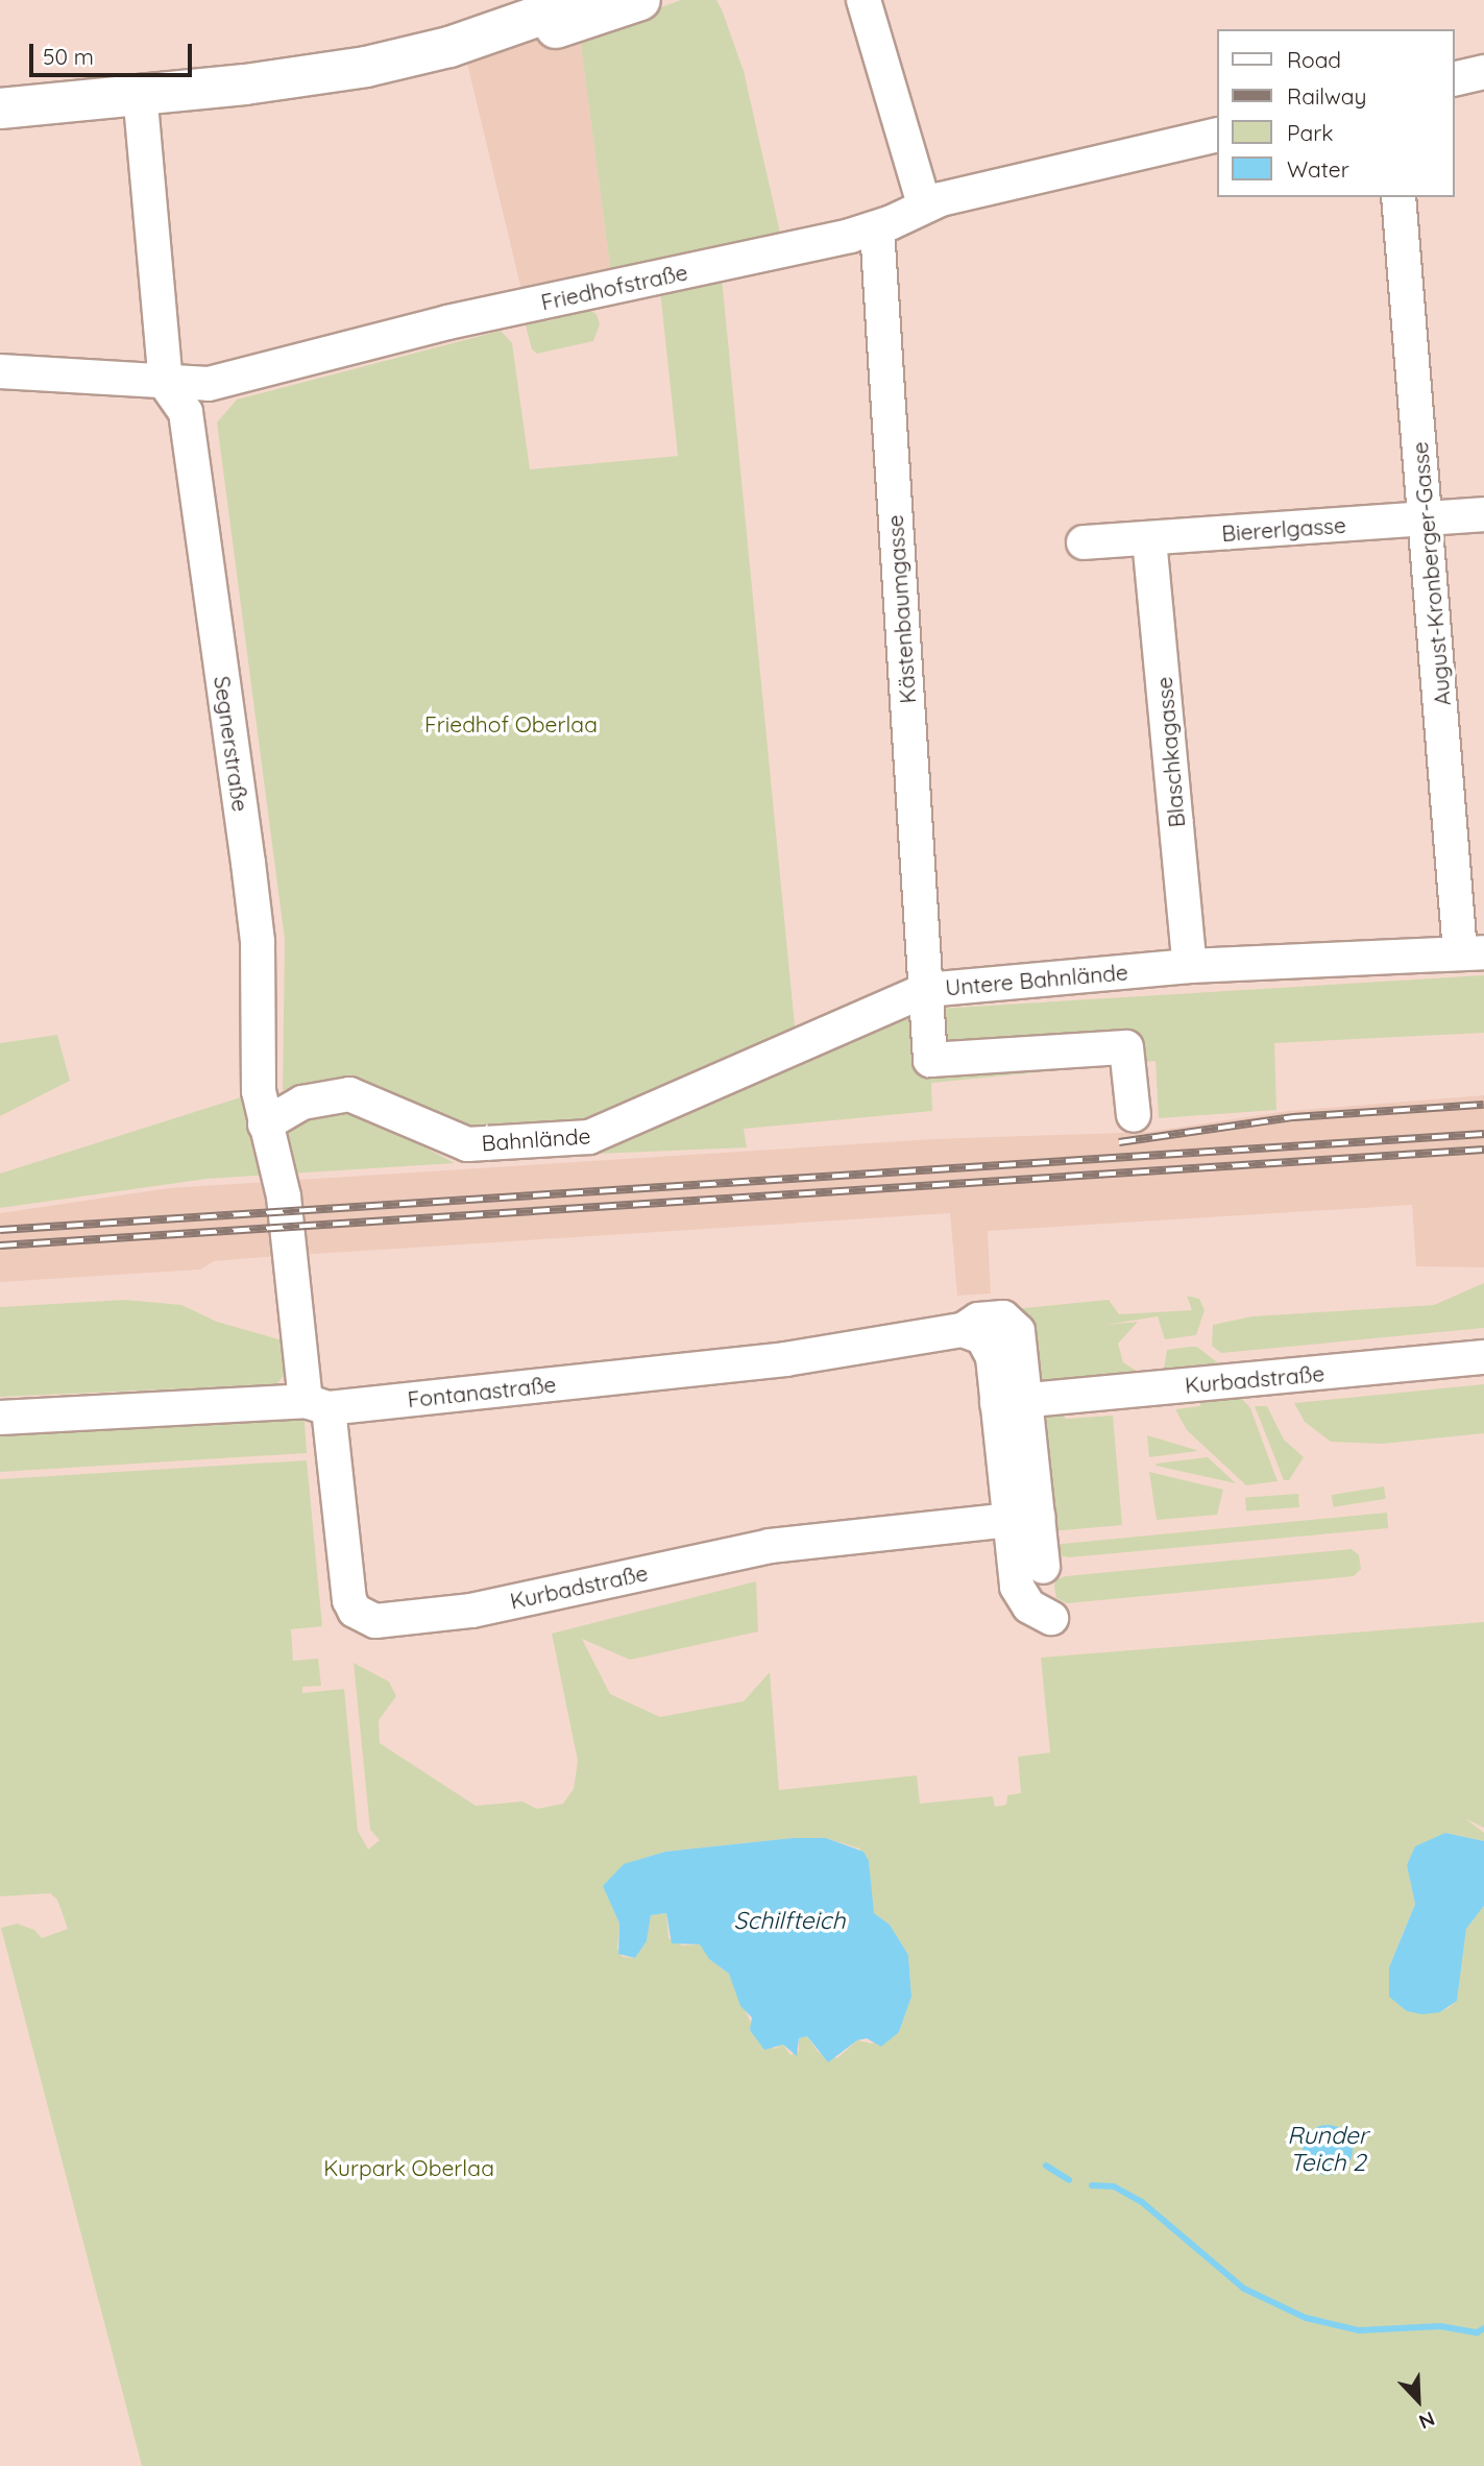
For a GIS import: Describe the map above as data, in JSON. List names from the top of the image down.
{
  "streets": {
    "street": [
      "Friedhofstraße",
      "Biererlgasse",
      "August-Kronberger-Gasse",
      "Kästenbaumgasse",
      "Segnerstraße",
      "Blaschkagasse",
      "Untere Bahnlände",
      "Bahnlände",
      "Kurbadstraße",
      "Fontanastraße"
    ]
  },
  "crossings": [
    ["Friedhofstraße", "Kästenbaumgasse"],
    ["Friedhofstraße", "Segnerstraße"],
    ["Biererlgasse", "August-Kronberger-Gasse"],
    ["Biererlgasse", "Blaschkagasse"],
    ["August-Kronberger-Gasse", "Untere Bahnlände"],
    ["Kästenbaumgasse", "Untere Bahnlände"],
    ["Kästenbaumgasse", "Bahnlände"],
    ["Segnerstraße", "Bahnlände"],
    ["Segnerstraße", "Kurbadstraße"],
    ["Segnerstraße", "Fontanastraße"],
    ["Blaschkagasse", "Untere Bahnlände"],
    ["Untere Bahnlände", "Bahnlände"],
    ["Kurbadstraße", "Fontanastraße"]
  ],
  "water": ["Schilfteich", "Runder Teich 2"],
  "parks": ["Friedhof Oberlaa", "Kurpark Oberlaa"],
  "legend": [
    "Road",
    "Railway",
    "Park",
    "Water"
  ],
  "scale_bar": "50 m",
  "north": "bottom right"
}
